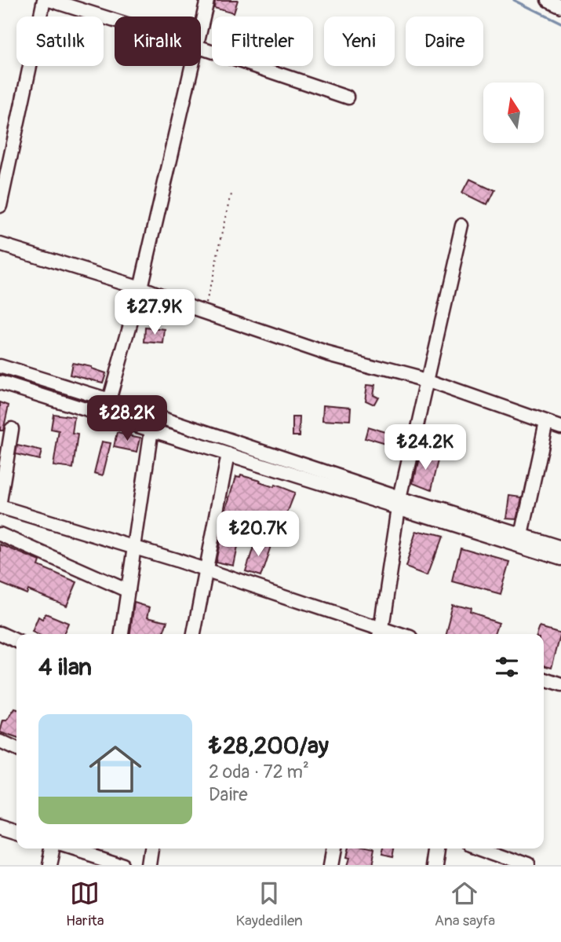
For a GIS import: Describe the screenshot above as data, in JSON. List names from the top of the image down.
{
  "north": "top",
  "page": {
    "chip": [
      "Satılık",
      "Kiralık",
      "Filtreler",
      "Yeni",
      "Daire"
    ],
    "price": [
      "₺27.9K",
      "₺28.2K",
      "₺24.2K",
      "₺20.7K"
    ],
    "heading": "4 ilan",
    "list": [
      {
        "name": "₺28,200/ay",
        "note": "2 oda · 72 m² · Daire"
      }
    ],
    "tabs": ["Harita", "Kaydedilen", "Ana sayfa"]
  }
}
